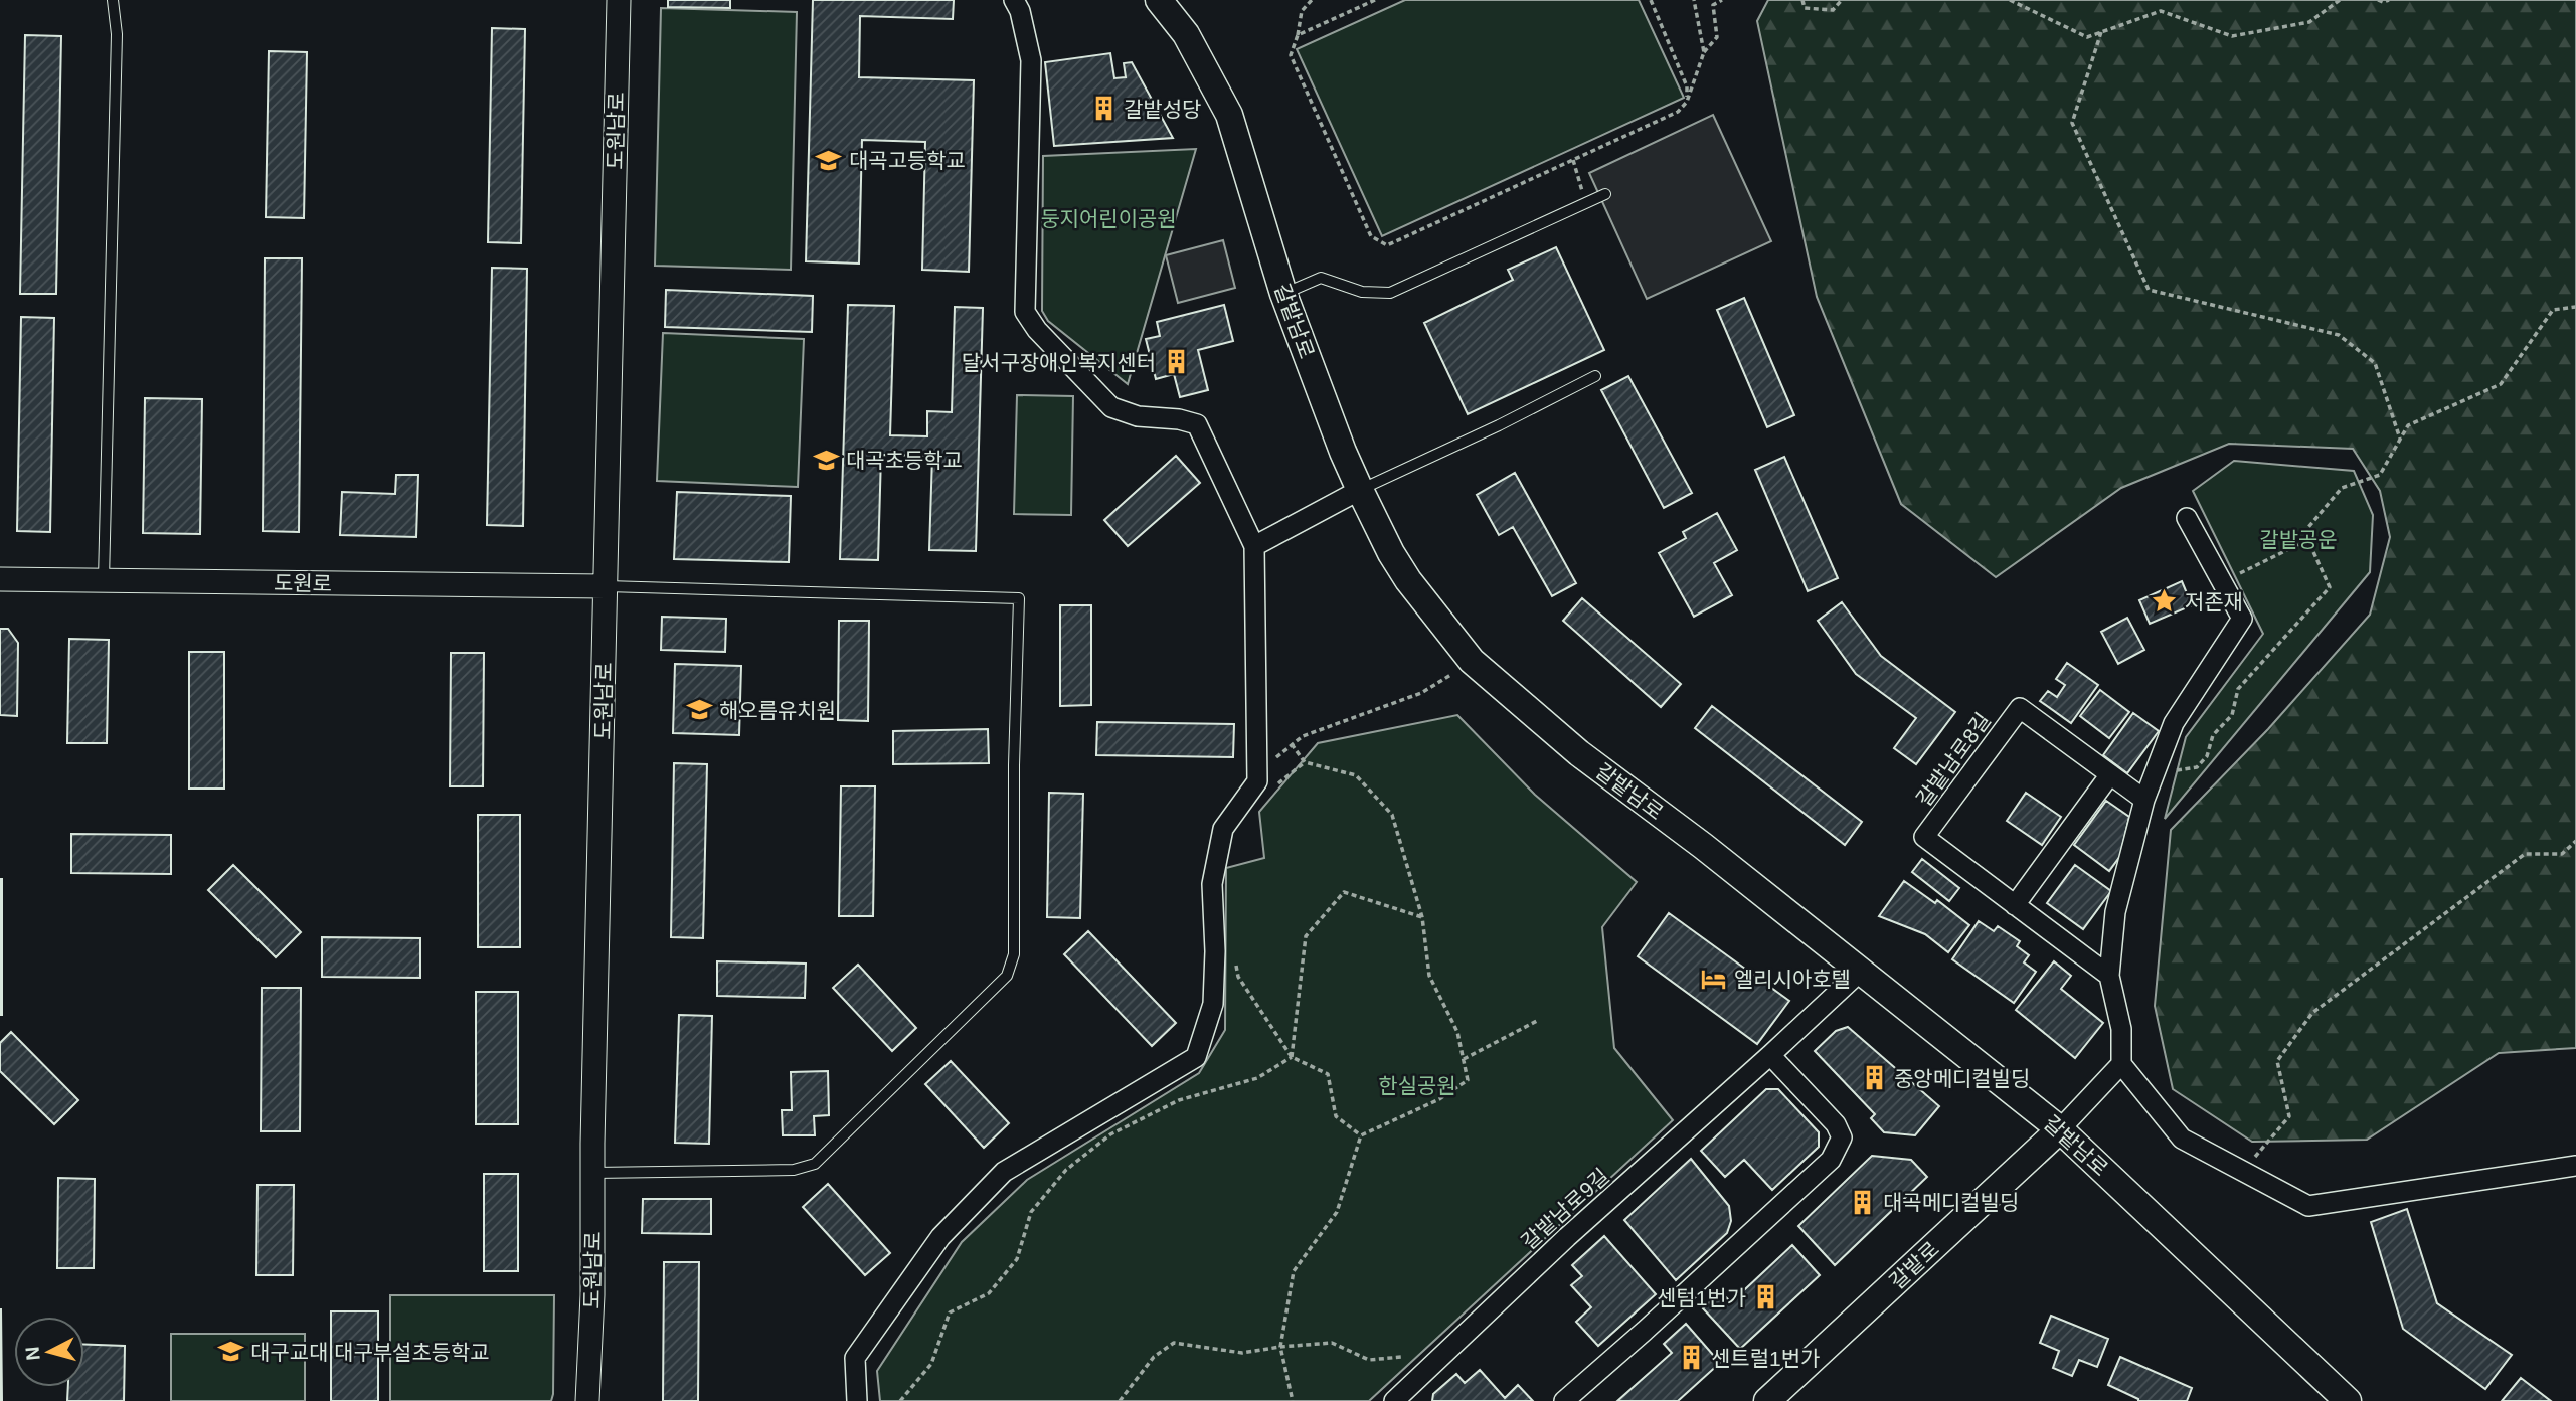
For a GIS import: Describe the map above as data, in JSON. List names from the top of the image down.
{
  "streets": {
    "main road": ["갈밭남로", "갈밭로"],
    "street": [
      "도원남로",
      "도원로",
      "갈밭남로8길",
      "갈밭남로9길"
    ]
  },
  "crossings": [
    ["도원남로", "도원로"],
    ["갈밭남로", "갈밭남로9길"],
    ["갈밭남로", "갈밭로"]
  ],
  "parks": ["둥지어린이공원", "갈밭공운", "한실공원"],
  "places": {
    "building": [
      "갈밭성당",
      "달서구장애인복지센터",
      "중앙메디컬빌딩",
      "대곡메디컬빌딩",
      "센텀1번가",
      "센트럴1번가"
    ],
    "school or university": [
      "대곡고등학교",
      "대곡초등학교",
      "해오름유치원",
      "대구교대 대구부설초등학교"
    ],
    "place": ["저존재"],
    "hotel": ["엘리시아호텔"]
  },
  "north": "left"
}
